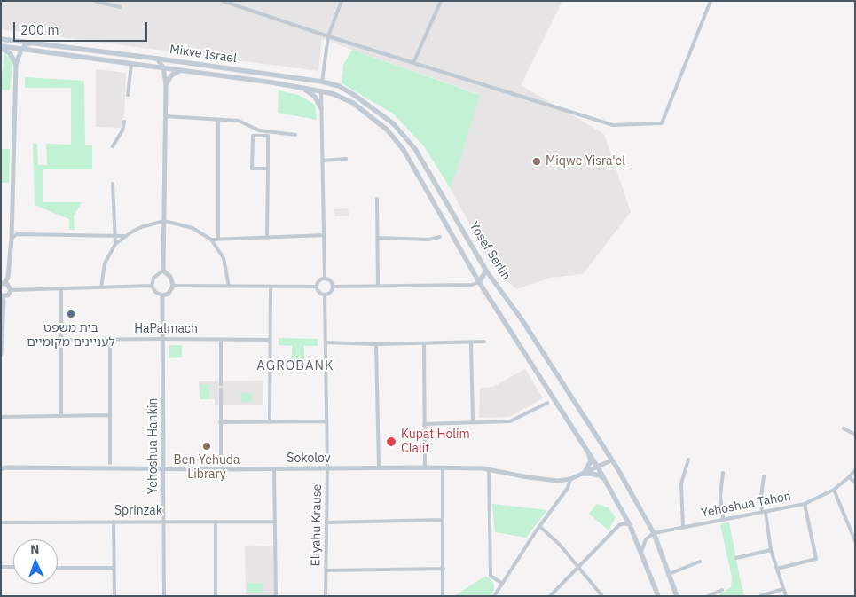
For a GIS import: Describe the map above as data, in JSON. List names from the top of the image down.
{
  "streets": {
    "main road": ["Mikve Israel", "Yosef Serlin"],
    "street": [
      "HaPalmach",
      "Yehoshua Hankin",
      "Sokolov",
      "Yehoshua Tahon",
      "Sprinzak",
      "Eliyahu Krause"
    ]
  },
  "crossings": [
    ["Mikve Israel", "Yosef Serlin"],
    ["Yosef Serlin", "Sokolov"],
    ["Yosef Serlin", "Yehoshua Tahon"],
    ["HaPalmach", "Yehoshua Hankin"],
    ["Yehoshua Hankin", "Sokolov"],
    ["Yehoshua Hankin", "Sprinzak"],
    ["Sokolov", "Eliyahu Krause"]
  ],
  "districts": ["AGROBANK"],
  "places": [
    "Miqwe Yisra'el",
    "בית משפט לעניינים מקומיים",
    "Kupat Holim Clalit",
    "Ben Yehuda Library"
  ],
  "scale_bar": "200 m",
  "north": "top"
}
